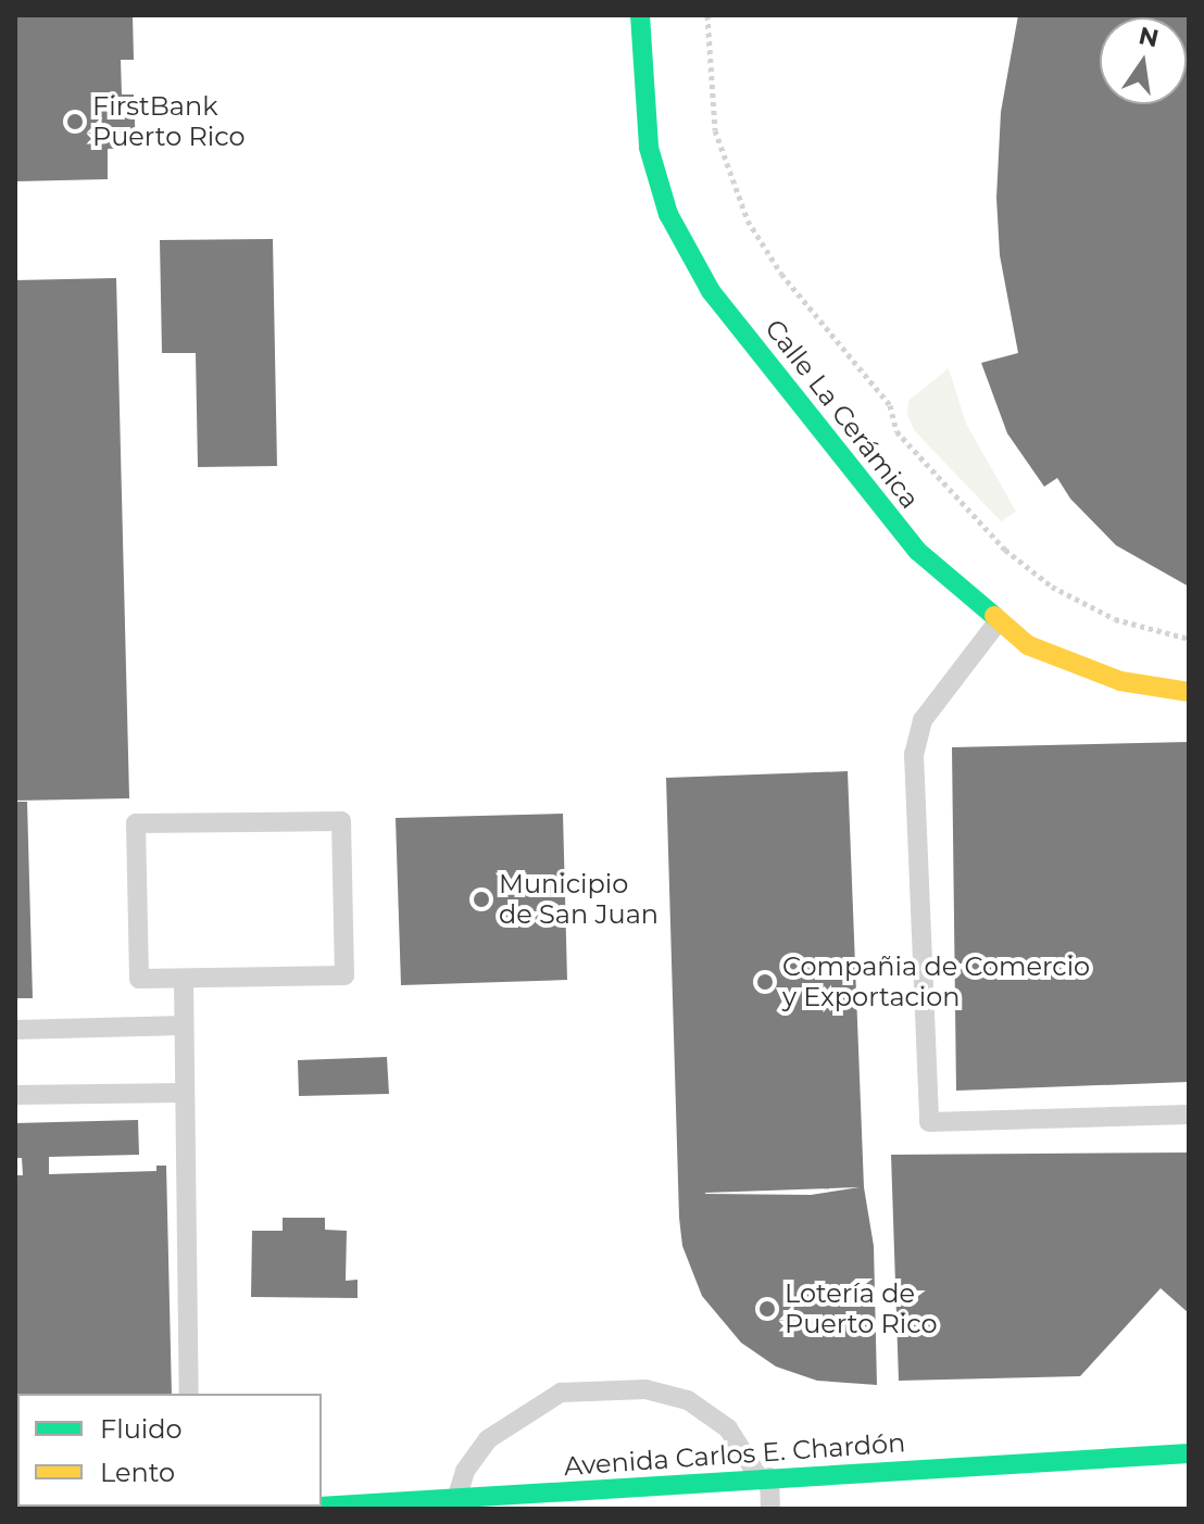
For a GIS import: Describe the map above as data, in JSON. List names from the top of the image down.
{
  "streets": {
    "street": ["Calle La Cerámica", "Avenida Carlos E. Chardón"]
  },
  "places": [
    "FirstBank Puerto Rico",
    "Municipio de San Juan",
    "Compañia de Comercio y Exportacion",
    "Lotería de Puerto Rico"
  ],
  "legend": ["Fluido", "Lento"],
  "north": "top"
}
